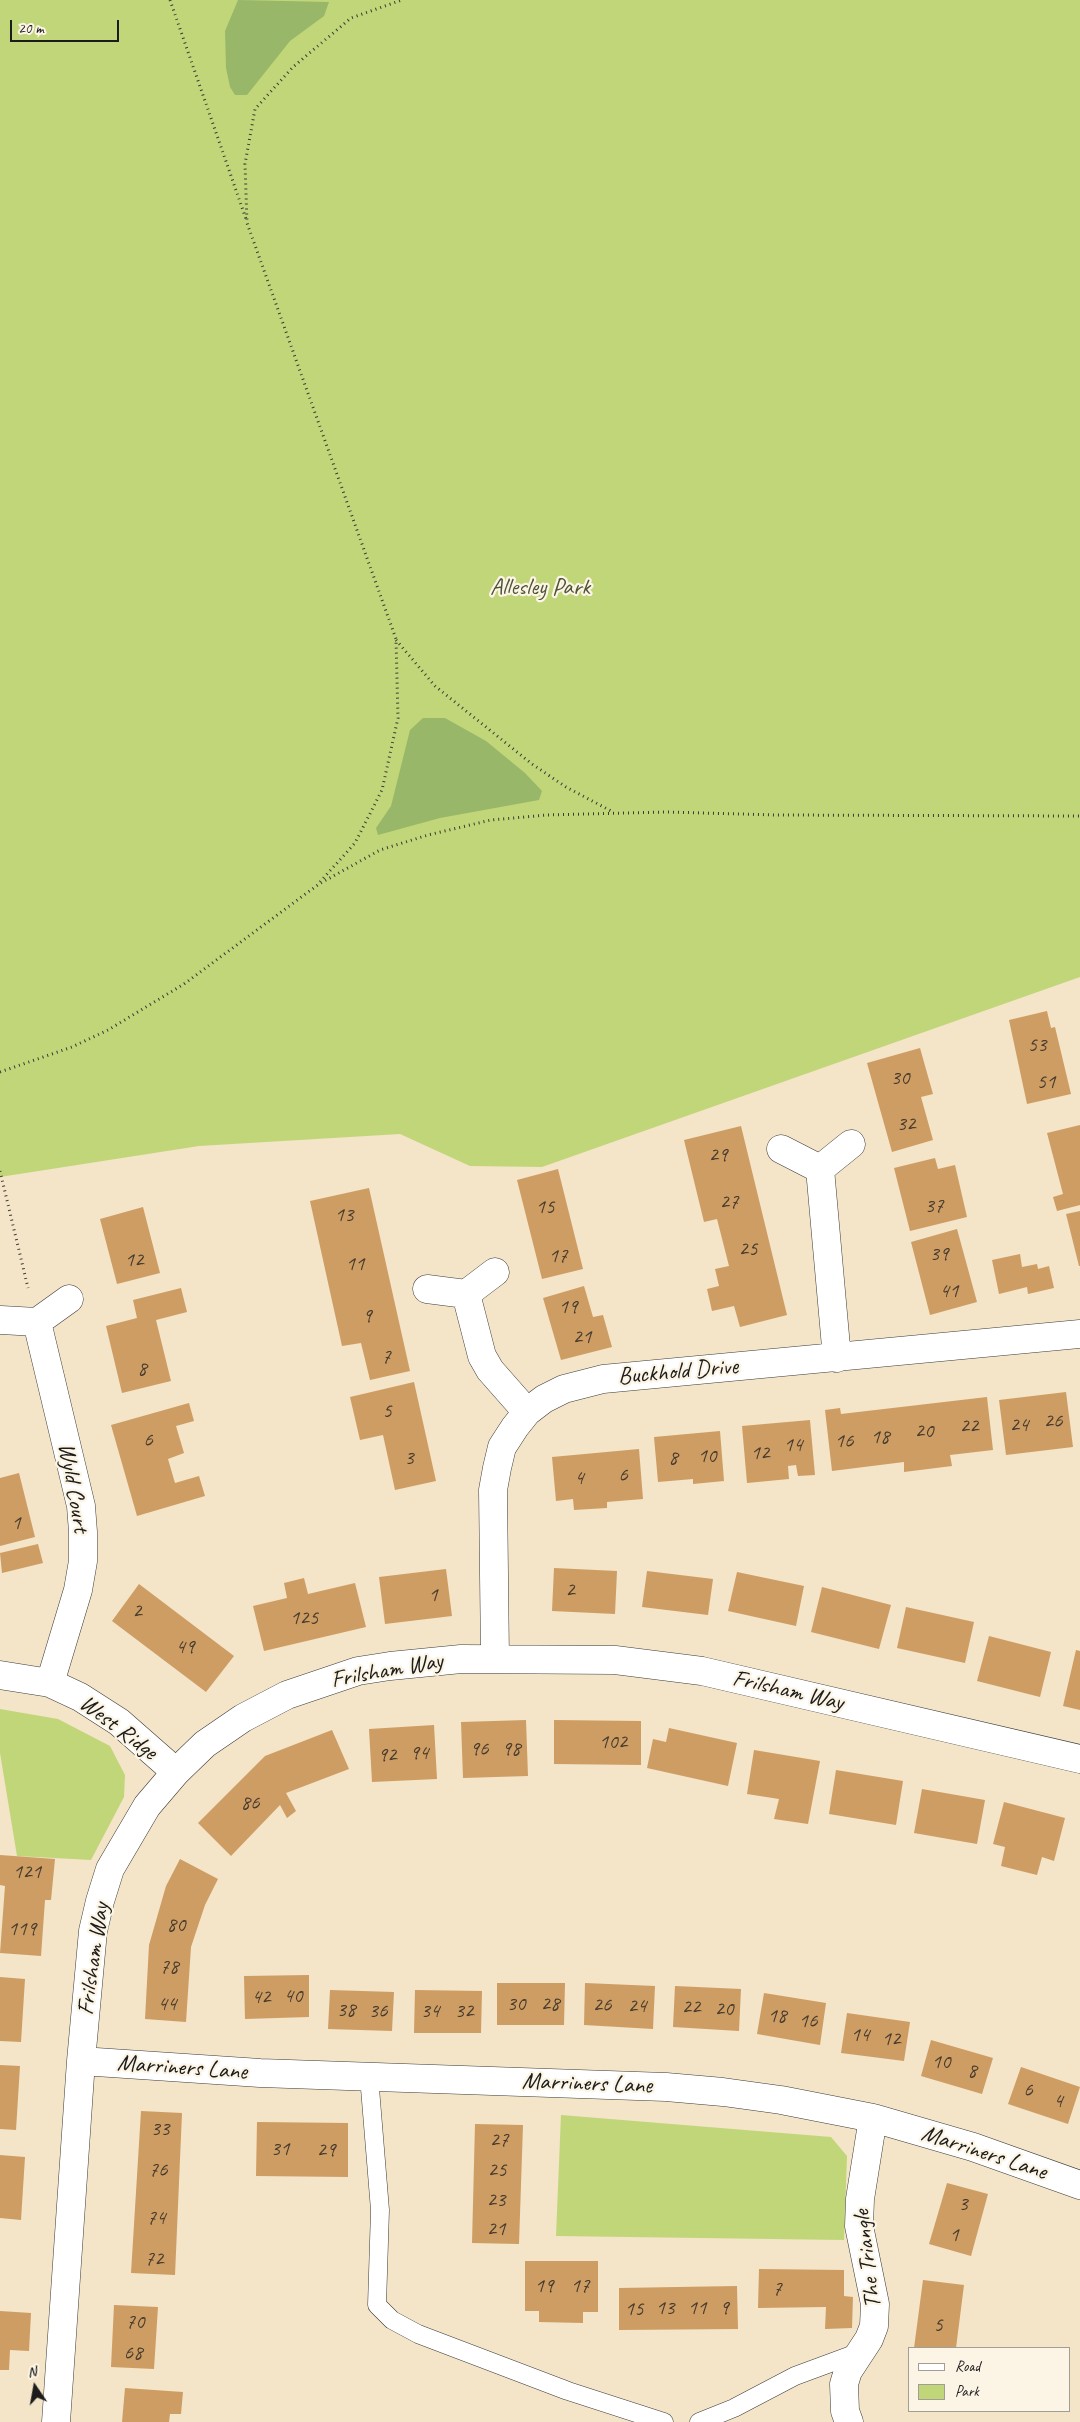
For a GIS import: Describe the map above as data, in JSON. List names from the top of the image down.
{
  "streets": {
    "street": [
      "Buckhold Drive",
      "Wyld Court",
      "Frilsham Way",
      "West Ridge",
      "Marriners Lane",
      "The Triangle"
    ]
  },
  "crossings": [
    ["Buckhold Drive", "Frilsham Way"],
    ["Wyld Court", "West Ridge"],
    ["Frilsham Way", "West Ridge"],
    ["Frilsham Way", "Marriners Lane"],
    ["Marriners Lane", "The Triangle"]
  ],
  "parks": ["Allesley Park"],
  "house_numbers": [
    "53",
    "30",
    "51",
    "32",
    "29",
    "27",
    "37",
    "15",
    "13",
    "25",
    "39",
    "17",
    "12",
    "11",
    "41",
    "19",
    "9",
    "21",
    "7",
    "8",
    "5",
    "26",
    "24",
    "22",
    "20",
    "18",
    "6",
    "16",
    "14",
    "12",
    "10",
    "3",
    "8",
    "6",
    "4",
    "1",
    "2",
    "1",
    "2",
    "125",
    "49",
    "102",
    "96",
    "98",
    "94",
    "92",
    "86",
    "121",
    "80",
    "119",
    "78",
    "40",
    "42",
    "44",
    "30",
    "28",
    "26",
    "24",
    "22",
    "20",
    "38",
    "36",
    "34",
    "32",
    "18",
    "16",
    "14",
    "12",
    "10",
    "8",
    "6",
    "4",
    "33",
    "27",
    "31",
    "29",
    "76",
    "25",
    "23",
    "3",
    "74",
    "21",
    "1",
    "72",
    "19",
    "17",
    "7",
    "13",
    "11",
    "9",
    "15",
    "70",
    "5",
    "68"
  ],
  "legend": ["Road", "Park"],
  "scale_bar": "20 m",
  "north": "top"
}
